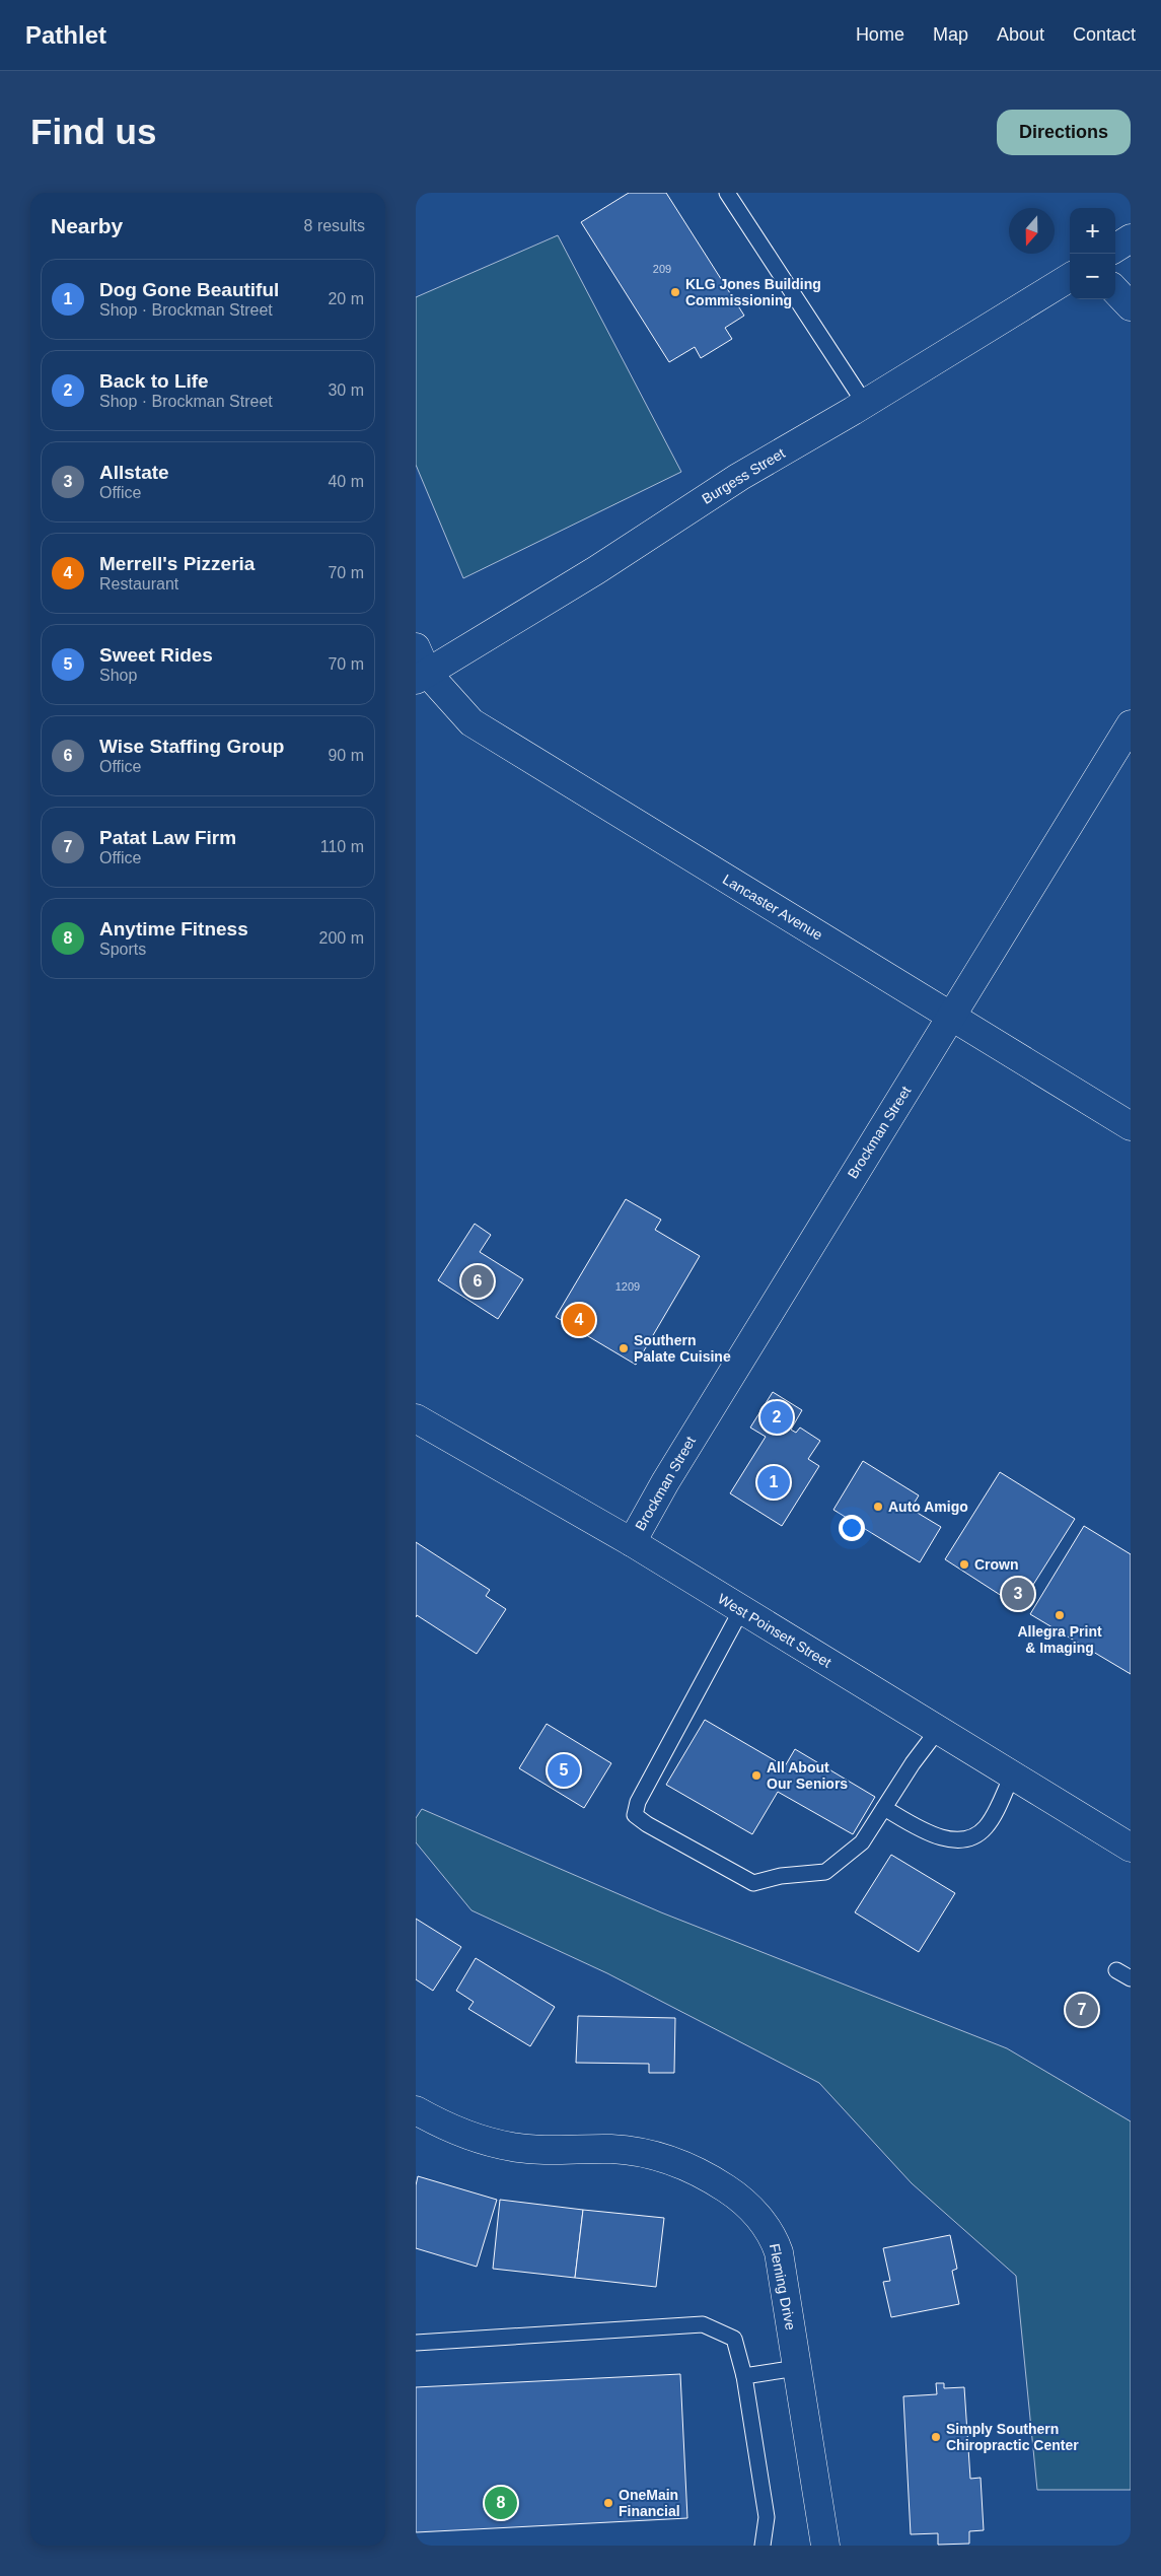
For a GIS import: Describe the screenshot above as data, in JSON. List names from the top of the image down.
{
  "streets": {
    "street": [
      "Burgess Street",
      "Lancaster Avenue",
      "Brockman Street",
      "West Poinsett Street",
      "Fleming Drive"
    ]
  },
  "crossings": [
    ["Burgess Street", "Lancaster Avenue"],
    ["Lancaster Avenue", "Brockman Street"],
    ["Brockman Street", "West Poinsett Street"]
  ],
  "places": [
    "KLG Jones Building Commissioning",
    "Southern Palate Cuisine",
    "Auto Amigo",
    "Crown",
    "Allegra Print & Imaging",
    "All About Our Seniors",
    "Simply Southern Chiropractic Center",
    "OneMain Financial"
  ],
  "house_numbers": ["209", "1209"],
  "north": "bottom",
  "page": {
    "header": "Pathlet",
    "nav": [
      "Home",
      "Map",
      "About",
      "Contact"
    ],
    "buttons": "Directions",
    "title": "Find us",
    "heading": ["Nearby", "8 results"],
    "map_buttons": ["+", "−"],
    "list": [
      {
        "mark": "1",
        "name": "Dog Gone Beautiful",
        "note": "Shop · Brockman Street",
        "value": "20 m"
      },
      {
        "mark": "2",
        "name": "Back to Life",
        "note": "Shop · Brockman Street",
        "value": "30 m"
      },
      {
        "mark": "3",
        "name": "Allstate",
        "note": "Office",
        "value": "40 m"
      },
      {
        "mark": "4",
        "name": "Merrell's Pizzeria",
        "note": "Restaurant",
        "value": "70 m"
      },
      {
        "mark": "5",
        "name": "Sweet Rides",
        "note": "Shop",
        "value": "70 m"
      },
      {
        "mark": "6",
        "name": "Wise Staffing Group",
        "note": "Office",
        "value": "90 m"
      },
      {
        "mark": "7",
        "name": "Patat Law Firm",
        "note": "Office",
        "value": "110 m"
      },
      {
        "mark": "8",
        "name": "Anytime Fitness",
        "note": "Sports",
        "value": "200 m"
      }
    ],
    "pins": [
      "6",
      "4",
      "2",
      "1",
      "3",
      "5",
      "7",
      "8"
    ]
  }
}
